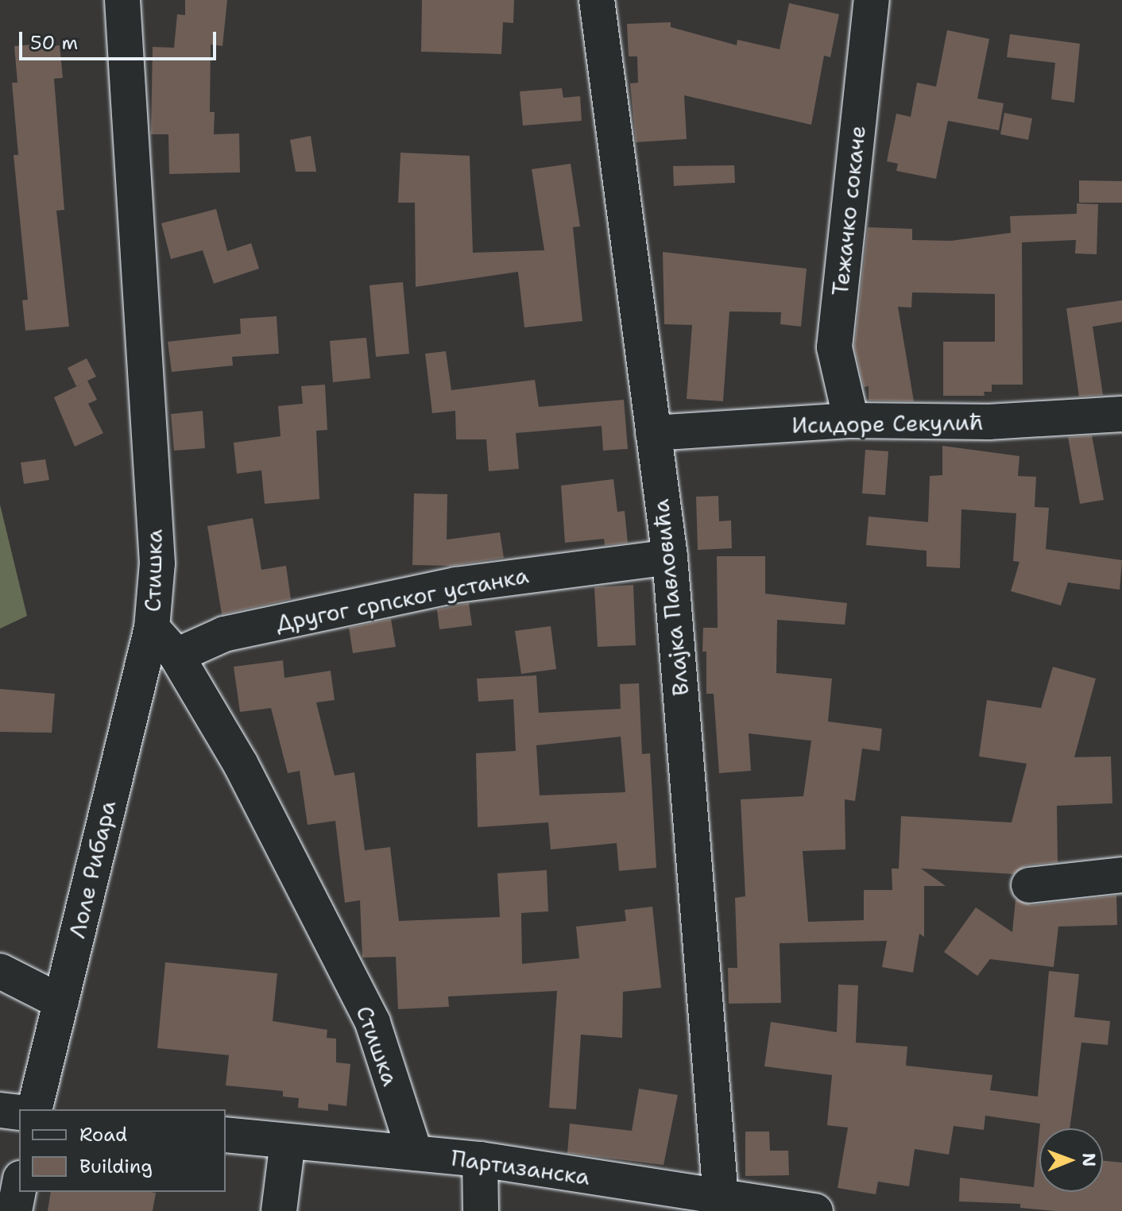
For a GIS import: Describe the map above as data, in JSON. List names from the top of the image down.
{
  "streets": {
    "street": [
      "Тежачко сокаче",
      "Исидоре Секулић",
      "Стишка",
      "Влајка Павловића",
      "Другог српског устанка",
      "Лоле Рибара",
      "Партизанска"
    ]
  },
  "crossings": [
    ["Тежачко сокаче", "Исидоре Секулић"],
    ["Исидоре Секулић", "Влајка Павловића"],
    ["Стишка", "Другог српског устанка"],
    ["Стишка", "Лоле Рибара"],
    ["Стишка", "Партизанска"],
    ["Влајка Павловића", "Другог српског устанка"],
    ["Влајка Павловића", "Партизанска"]
  ],
  "legend": ["Road", "Building"],
  "scale_bar": "50 m",
  "north": "right"
}
